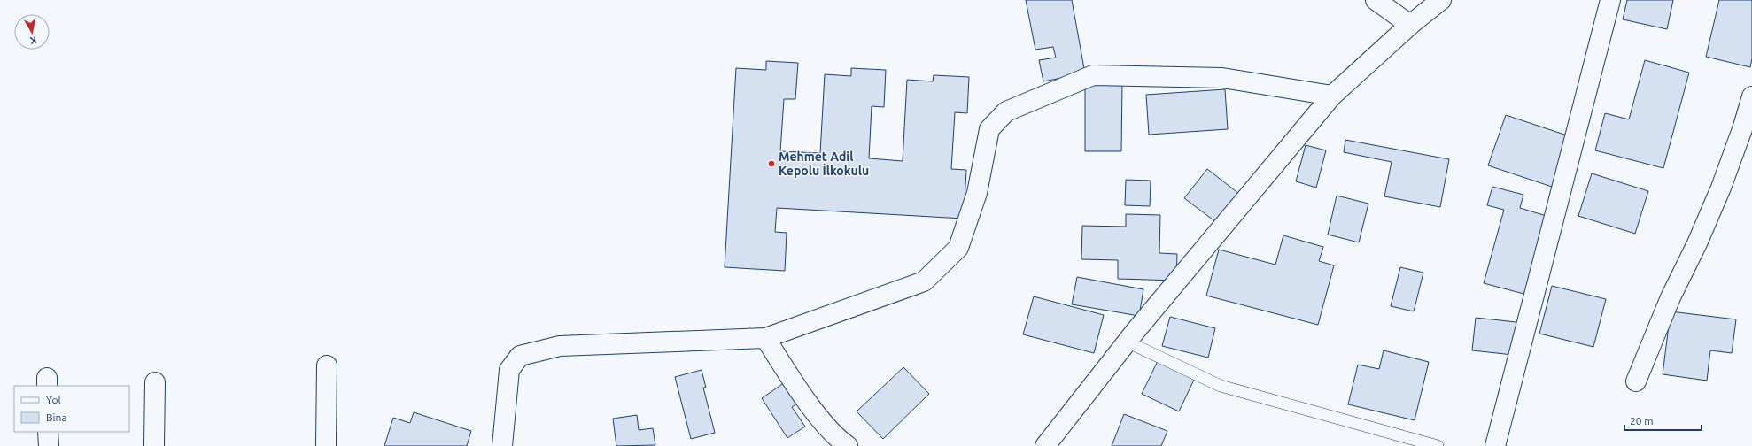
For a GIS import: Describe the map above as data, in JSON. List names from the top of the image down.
{
  "places": ["Mehmet Adil Kepolu İlkokulu"],
  "legend": ["Yol", "Bina"],
  "scale_bar": "20 m",
  "north": "bottom"
}
